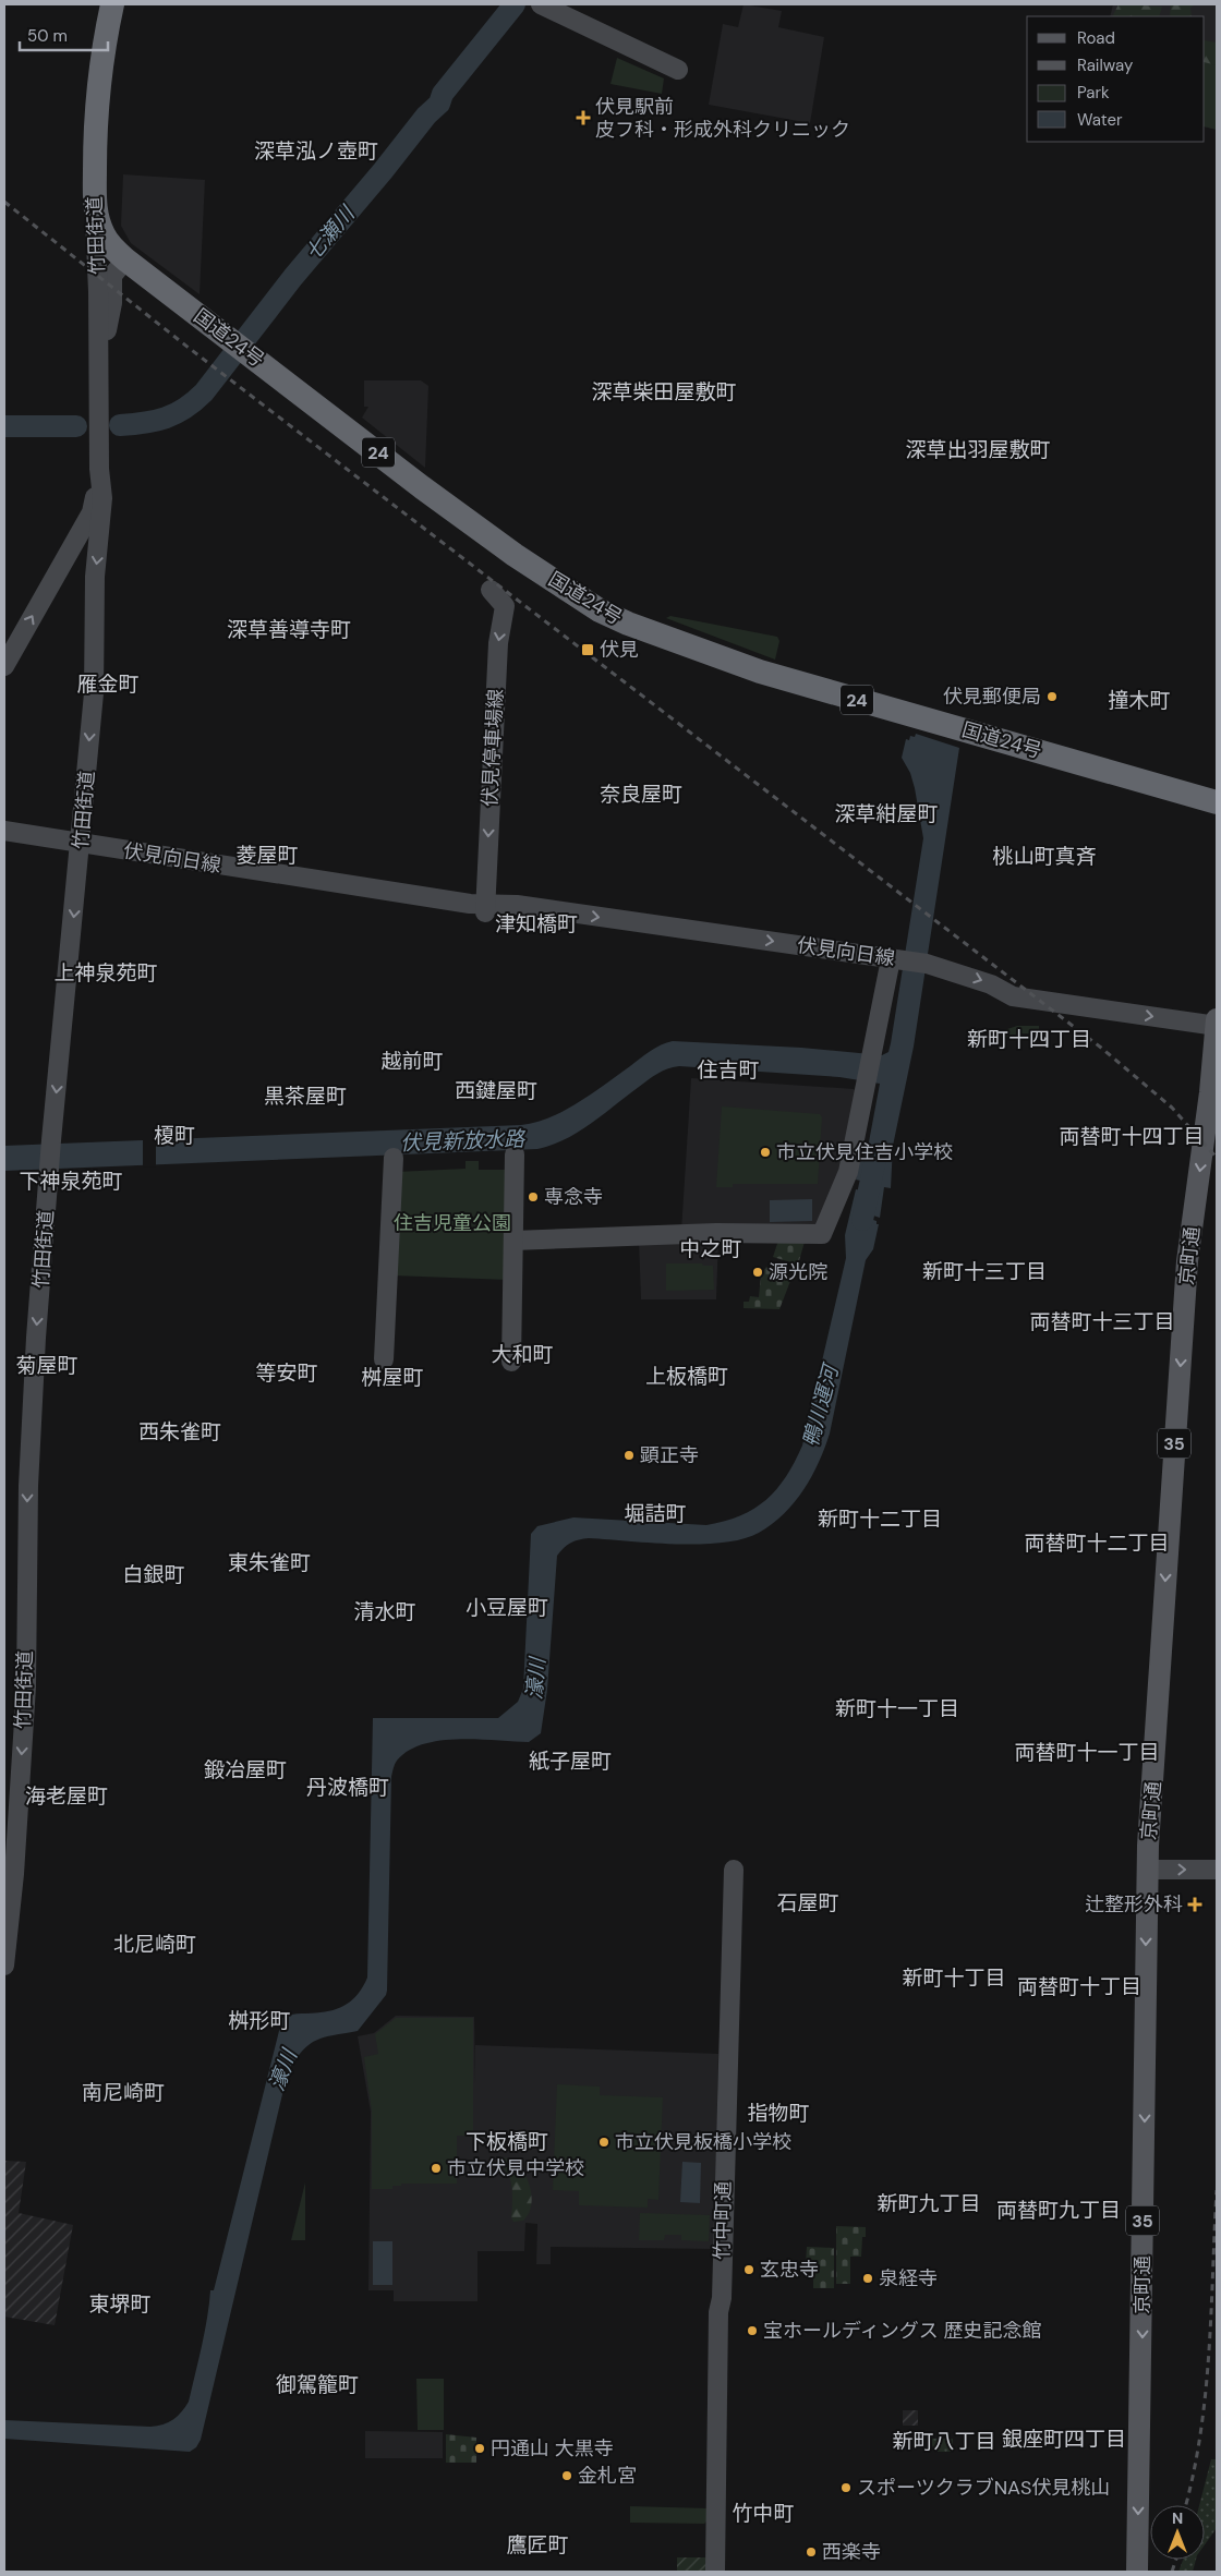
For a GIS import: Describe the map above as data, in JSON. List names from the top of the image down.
{
  "streets": {
    "highway": ["竹田街道", "国道24号", "24"],
    "main road": [
      "伏見停車場線",
      "伏見向日線",
      "京町通",
      "35",
      "竹中町通"
    ]
  },
  "crossings": [
    ["竹田街道", "国道24号"],
    ["竹田街道", "伏見向日線"],
    ["伏見停車場線", "伏見向日線"],
    ["伏見向日線", "京町通"]
  ],
  "one_way": [
    "竹田街道",
    "伏見停車場線",
    "伏見向日線",
    "京町通"
  ],
  "districts": [
    "深草泓ノ壺町",
    "深草柴田屋敷町",
    "深草出羽屋敷町",
    "深草善導寺町",
    "雁金町",
    "撞木町",
    "奈良屋町",
    "深草紺屋町",
    "菱屋町",
    "桃山町真斉",
    "津知橋町",
    "上神泉苑町",
    "新町十四丁目",
    "越前町",
    "住吉町",
    "西鍵屋町",
    "黒茶屋町",
    "榎町",
    "両替町十四丁目",
    "下神泉苑町",
    "中之町",
    "新町十三丁目",
    "両替町十三丁目",
    "大和町",
    "菊屋町",
    "等安町",
    "上板橋町",
    "桝屋町",
    "西朱雀町",
    "堀詰町",
    "新町十二丁目",
    "両替町十二丁目",
    "東朱雀町",
    "白銀町",
    "小豆屋町",
    "清水町",
    "新町十一丁目",
    "両替町十一丁目",
    "紙子屋町",
    "鍛冶屋町",
    "丹波橋町",
    "海老屋町",
    "石屋町",
    "北尼崎町",
    "新町十丁目",
    "両替町十丁目",
    "桝形町",
    "南尼崎町",
    "指物町",
    "下板橋町",
    "新町九丁目",
    "両替町九丁目",
    "東堺町",
    "御駕籠町",
    "銀座町四丁目",
    "新町八丁目",
    "竹中町",
    "鷹匠町"
  ],
  "water": [
    "七瀬川",
    "伏見新放水路",
    "鴨川運河",
    "濠川"
  ],
  "parks": ["住吉児童公園"],
  "places": {
    "health": ["伏見駅前 皮フ科・形成外科クリニック", "辻整形外科"],
    "transit": ["伏見"],
    "other": [
      "伏見郵便局",
      "市立伏見住吉小学校",
      "専念寺",
      "源光院",
      "顕正寺",
      "市立伏見板橋小学校",
      "市立伏見中学校",
      "玄忠寺",
      "泉経寺",
      "宝ホールディングス 歴史記念館",
      "円通山 大黒寺",
      "金札宮",
      "スポーツクラブNAS伏見桃山",
      "西楽寺"
    ]
  },
  "legend": [
    "Road",
    "Railway",
    "Park",
    "Water"
  ],
  "scale_bar": "50 m",
  "north": "top"
}
